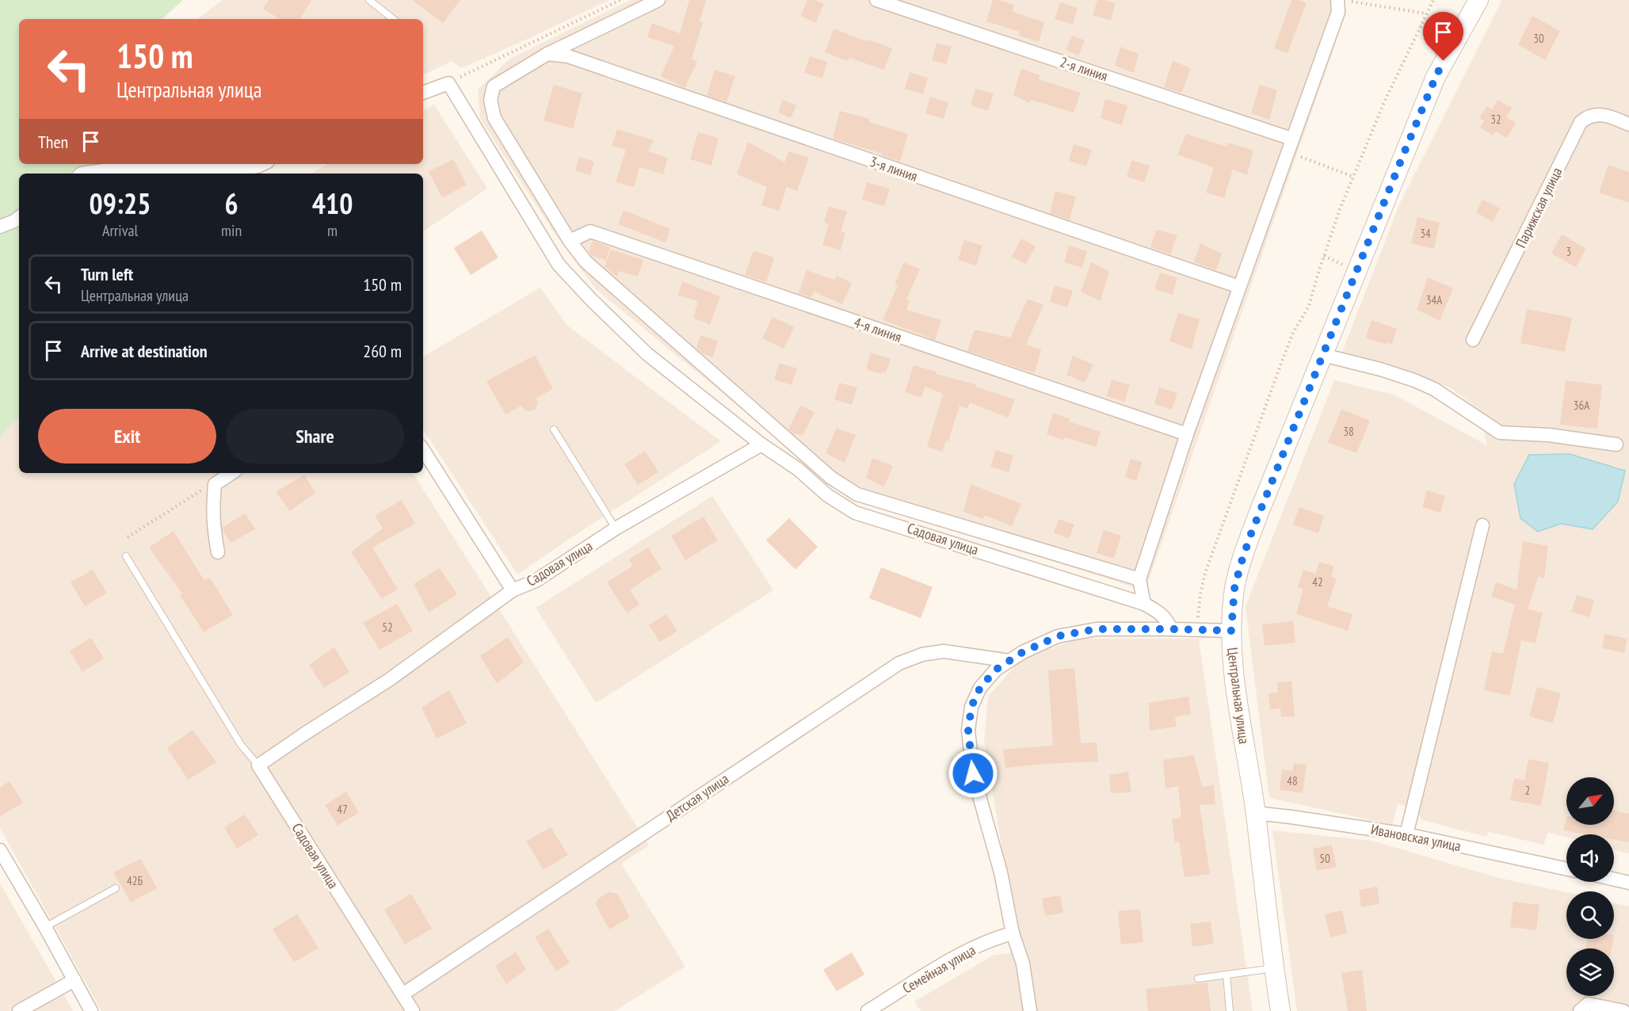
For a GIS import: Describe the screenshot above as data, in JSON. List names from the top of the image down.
{
  "streets": {
    "main road": ["Центральная улица"],
    "street": [
      "2-я линия",
      "3-я линия",
      "Парижская улица",
      "4-я линия",
      "Садовая улица",
      "Детская улица",
      "Ивановская улица",
      "Семейная улица"
    ]
  },
  "crossings": [
    ["Садовая улица", "Детская улица"],
    ["Центральная улица", "Ивановская улица"]
  ],
  "house_numbers": [
    "30",
    "32",
    "34",
    "3",
    "34А",
    "36А",
    "38",
    "42",
    "52",
    "48",
    "2",
    "47",
    "50",
    "42Б"
  ],
  "north": "top right",
  "page": {
    "turn": ["150 m", "Центральная улица"],
    "then": "Then",
    "eta": [
      "09:25",
      "Arrival",
      "6",
      "min",
      "410",
      "m"
    ],
    "list": [
      {
        "name": "Turn left",
        "note": "Центральная улица",
        "value": "150 m"
      },
      {
        "name": "Arrive at destination",
        "value": "260 m"
      }
    ],
    "buttons": ["Exit", "Share"]
  }
}
